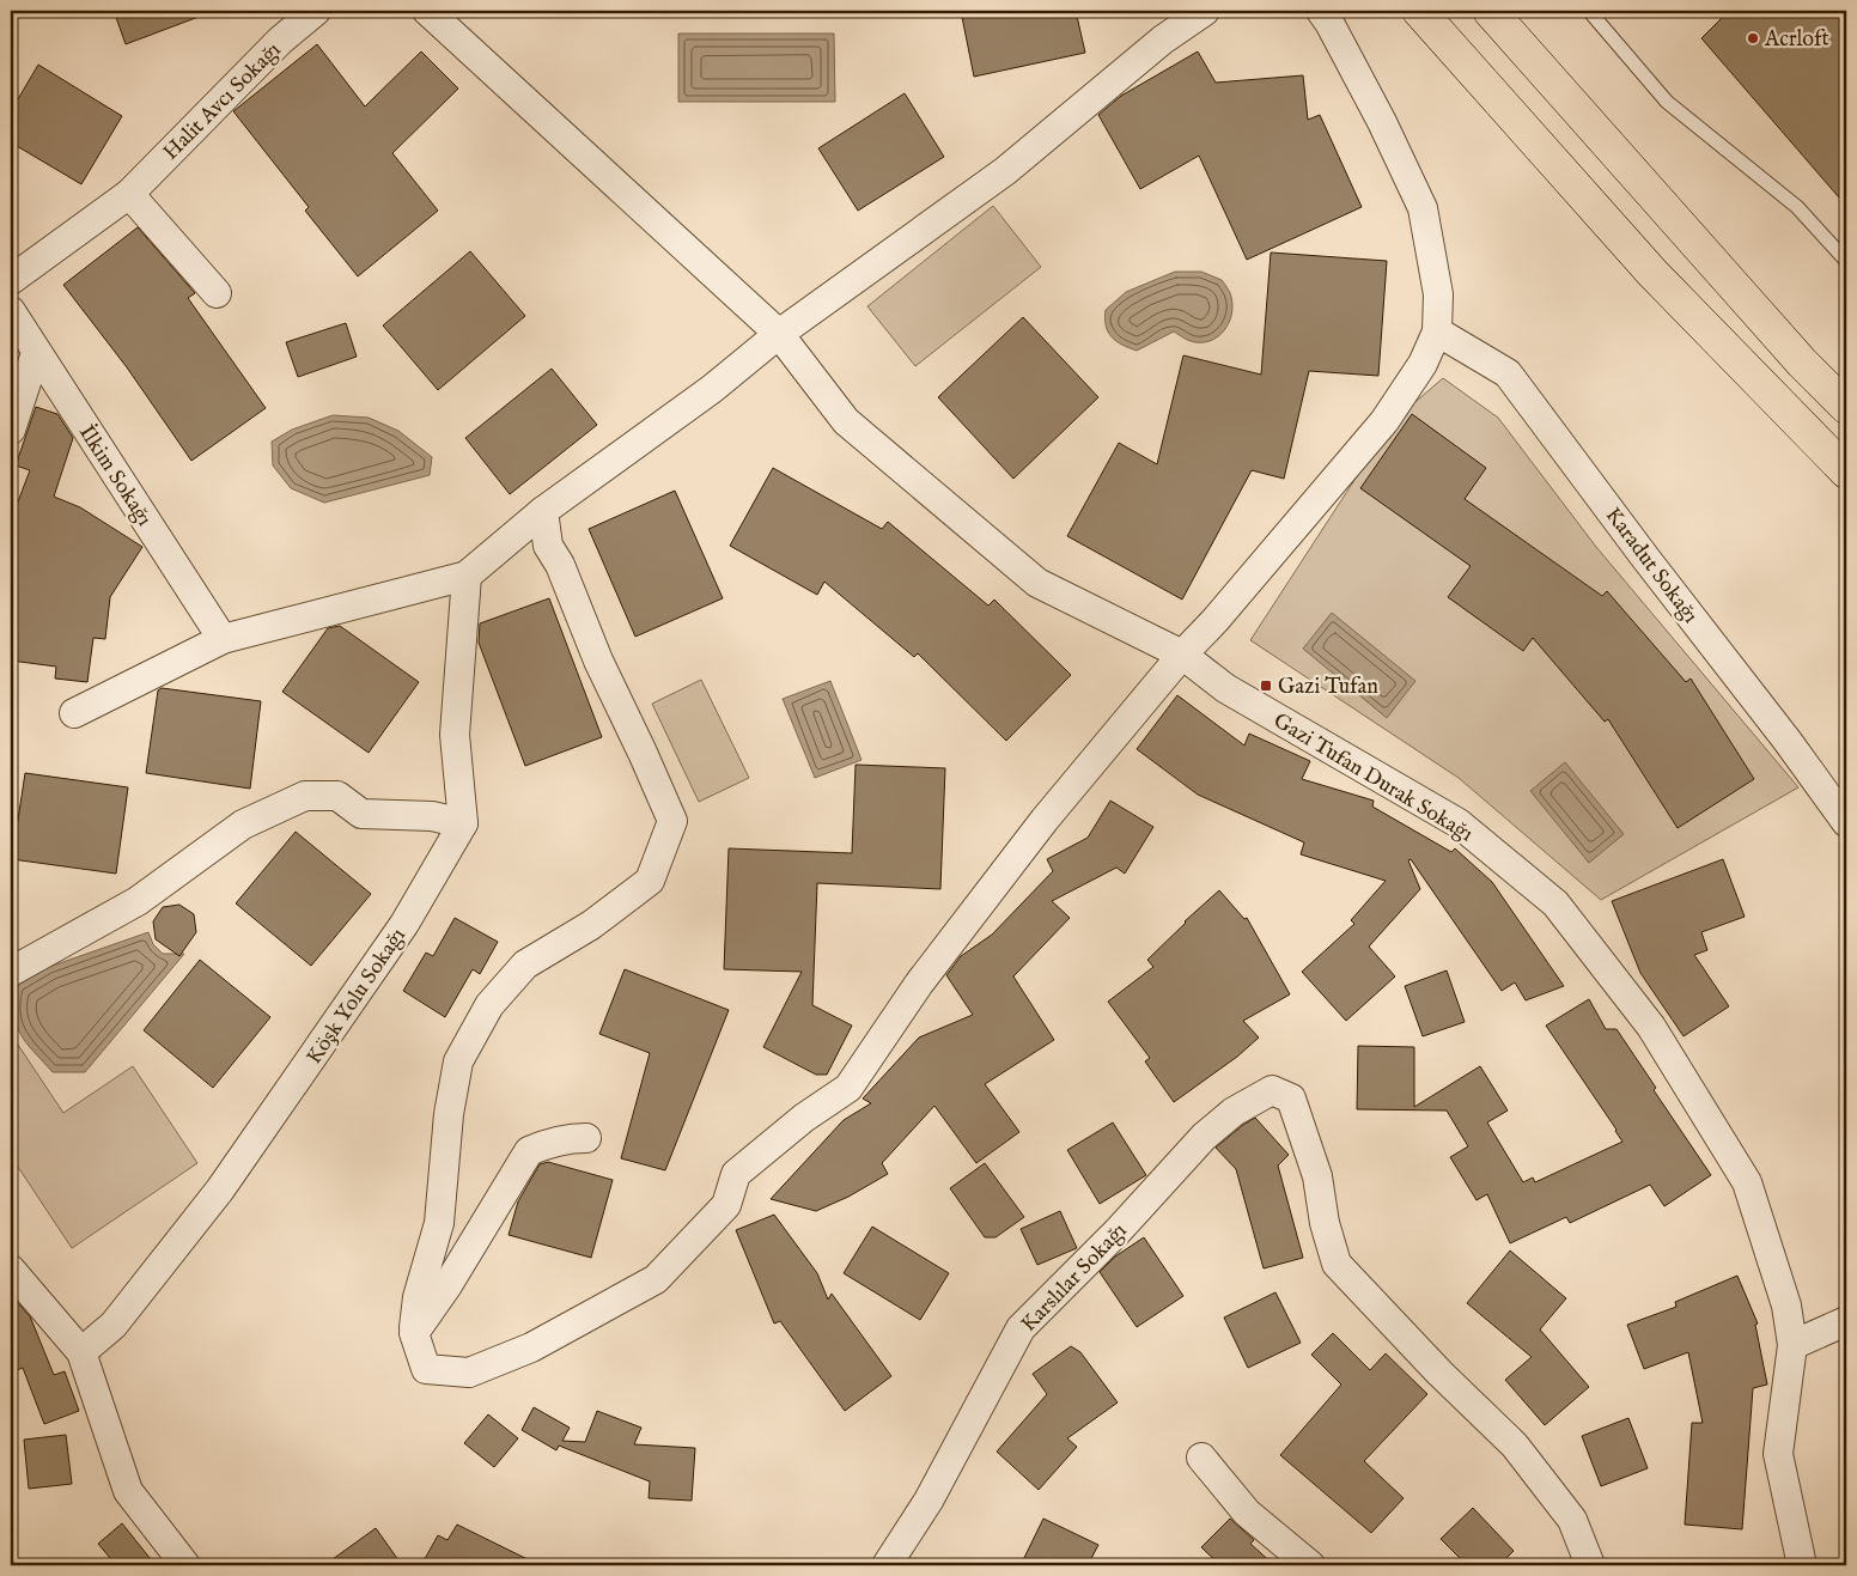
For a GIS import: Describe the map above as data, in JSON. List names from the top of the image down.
{
  "streets": {
    "street": [
      "Halit Avcı Sokağı",
      "İlkim Sokağı",
      "Karadut Sokağı",
      "Gazi Tufan Durak Sokağı",
      "Köşk Yolu Sokağı",
      "Karslılar Sokağı"
    ]
  },
  "places": {
    "other": ["Acrloft"],
    "transit": ["Gazi Tufan"]
  }
}
